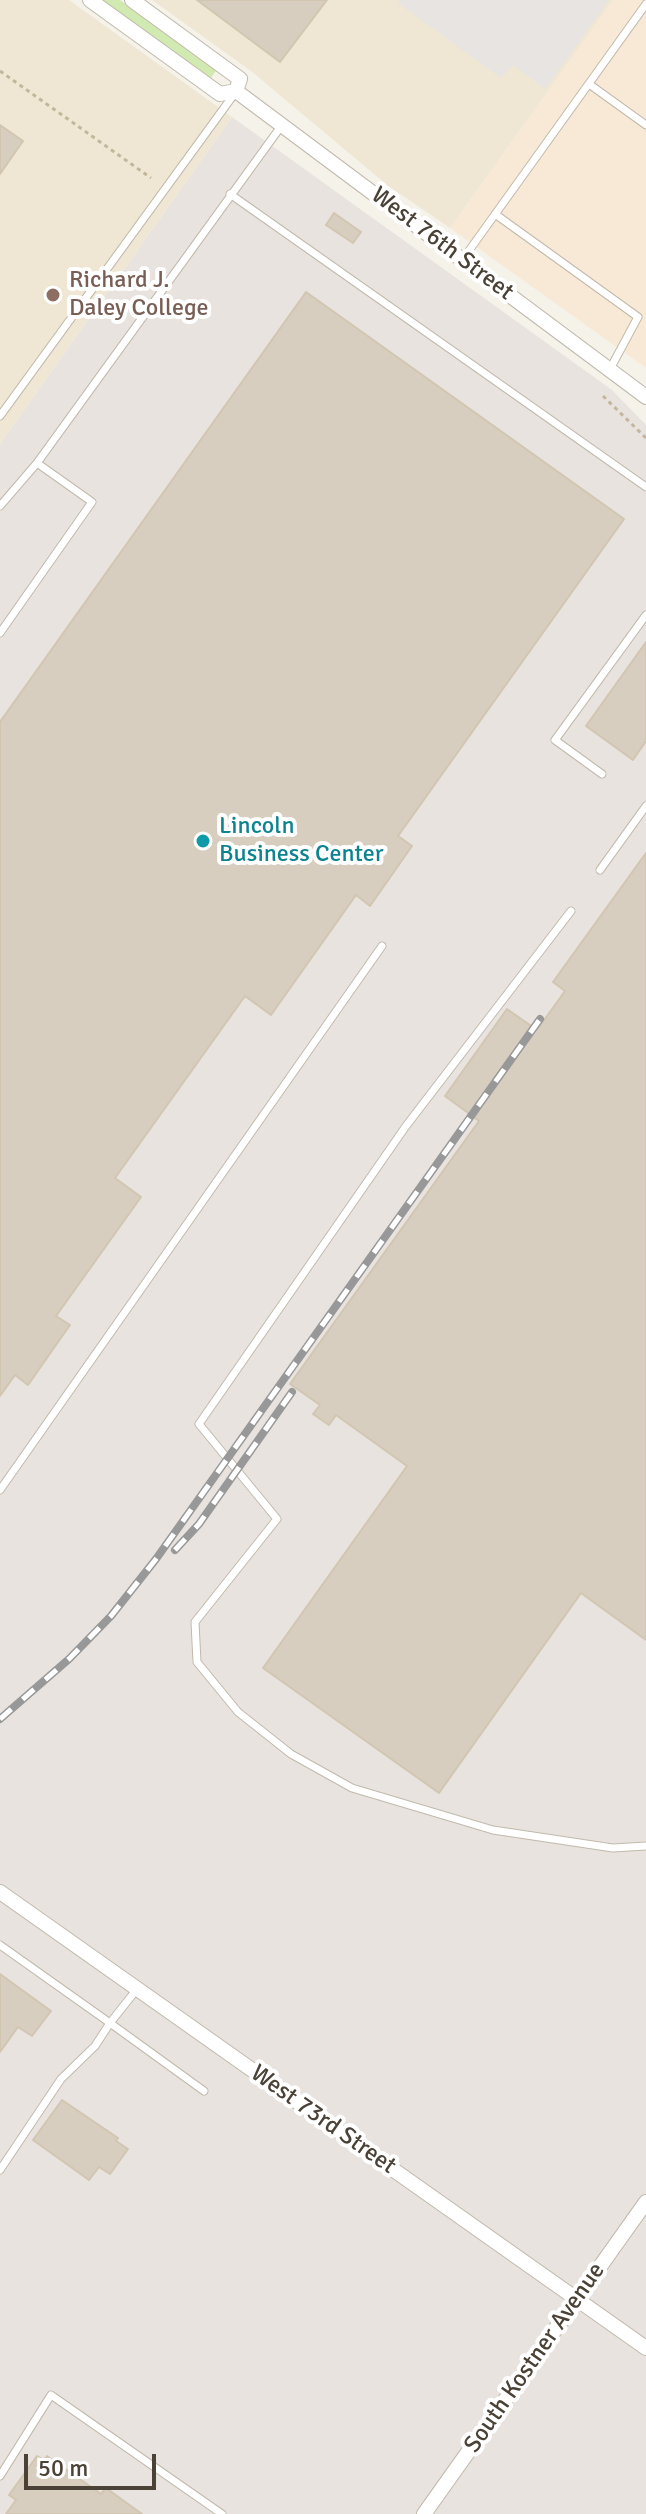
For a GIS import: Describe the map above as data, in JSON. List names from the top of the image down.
{
  "streets": {
    "street": ["West 76th Street", "West 73rd Street", "South Kostner Avenue"]
  },
  "crossings": [
    ["West 73rd Street", "South Kostner Avenue"]
  ],
  "places": ["Richard J. Daley College", "Lincoln Business Center"],
  "scale_bar": "50 m"
}
